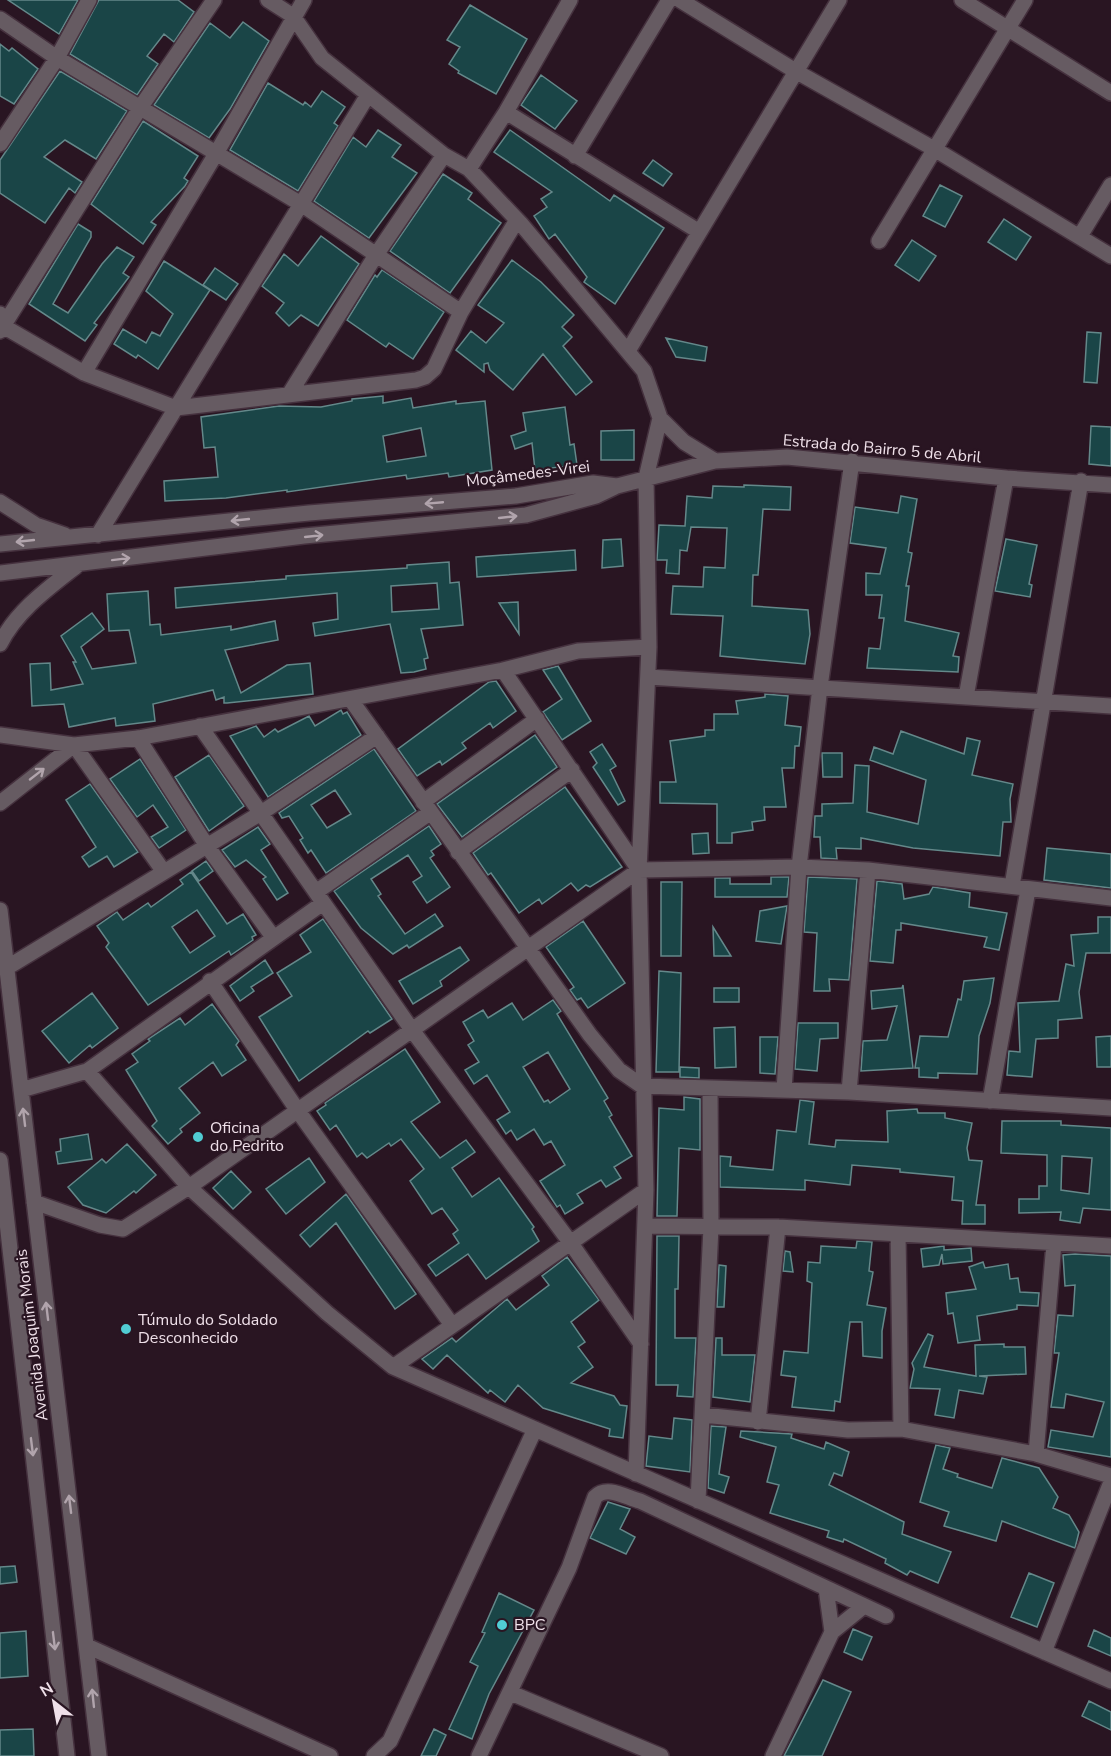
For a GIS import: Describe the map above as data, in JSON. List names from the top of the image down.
{
  "streets": {
    "street": ["Estrada do Bairro 5 de Abril", "Moçâmedes-Virei", "Avenida Joaquim Morais"]
  },
  "crossings": [
    ["Estrada do Bairro 5 de Abril", "Moçâmedes-Virei"]
  ],
  "places": ["Oficina do Pedrito", "Túmulo do Soldado Desconhecido", "BPC"],
  "north": "top left"
}
